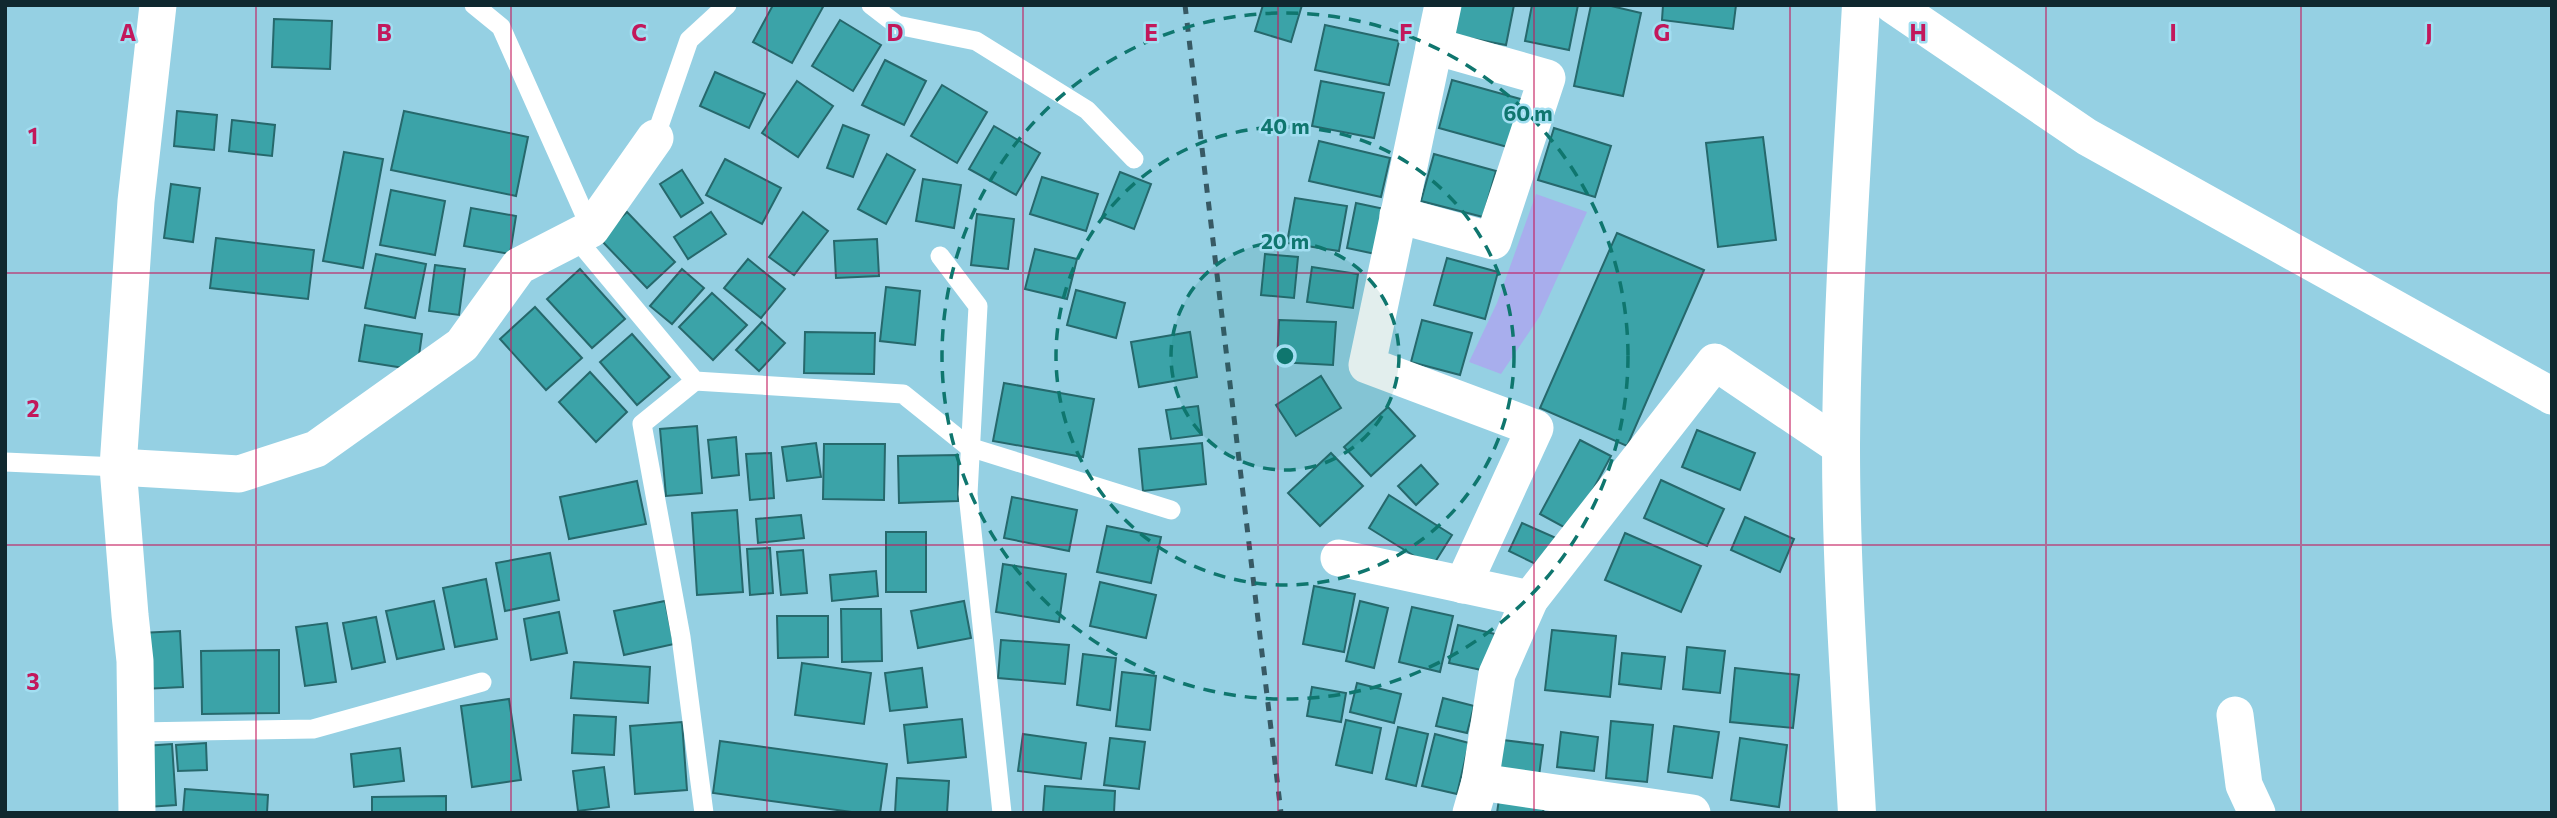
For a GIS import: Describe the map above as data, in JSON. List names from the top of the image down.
{
  "grid": {
    "columns": [
      "A",
      "B",
      "C",
      "D",
      "E",
      "F",
      "G",
      "H",
      "I",
      "J"
    ],
    "rows": ["1", "2", "3"]
  },
  "rings": ["60 m", "40 m", "20 m"]
}
